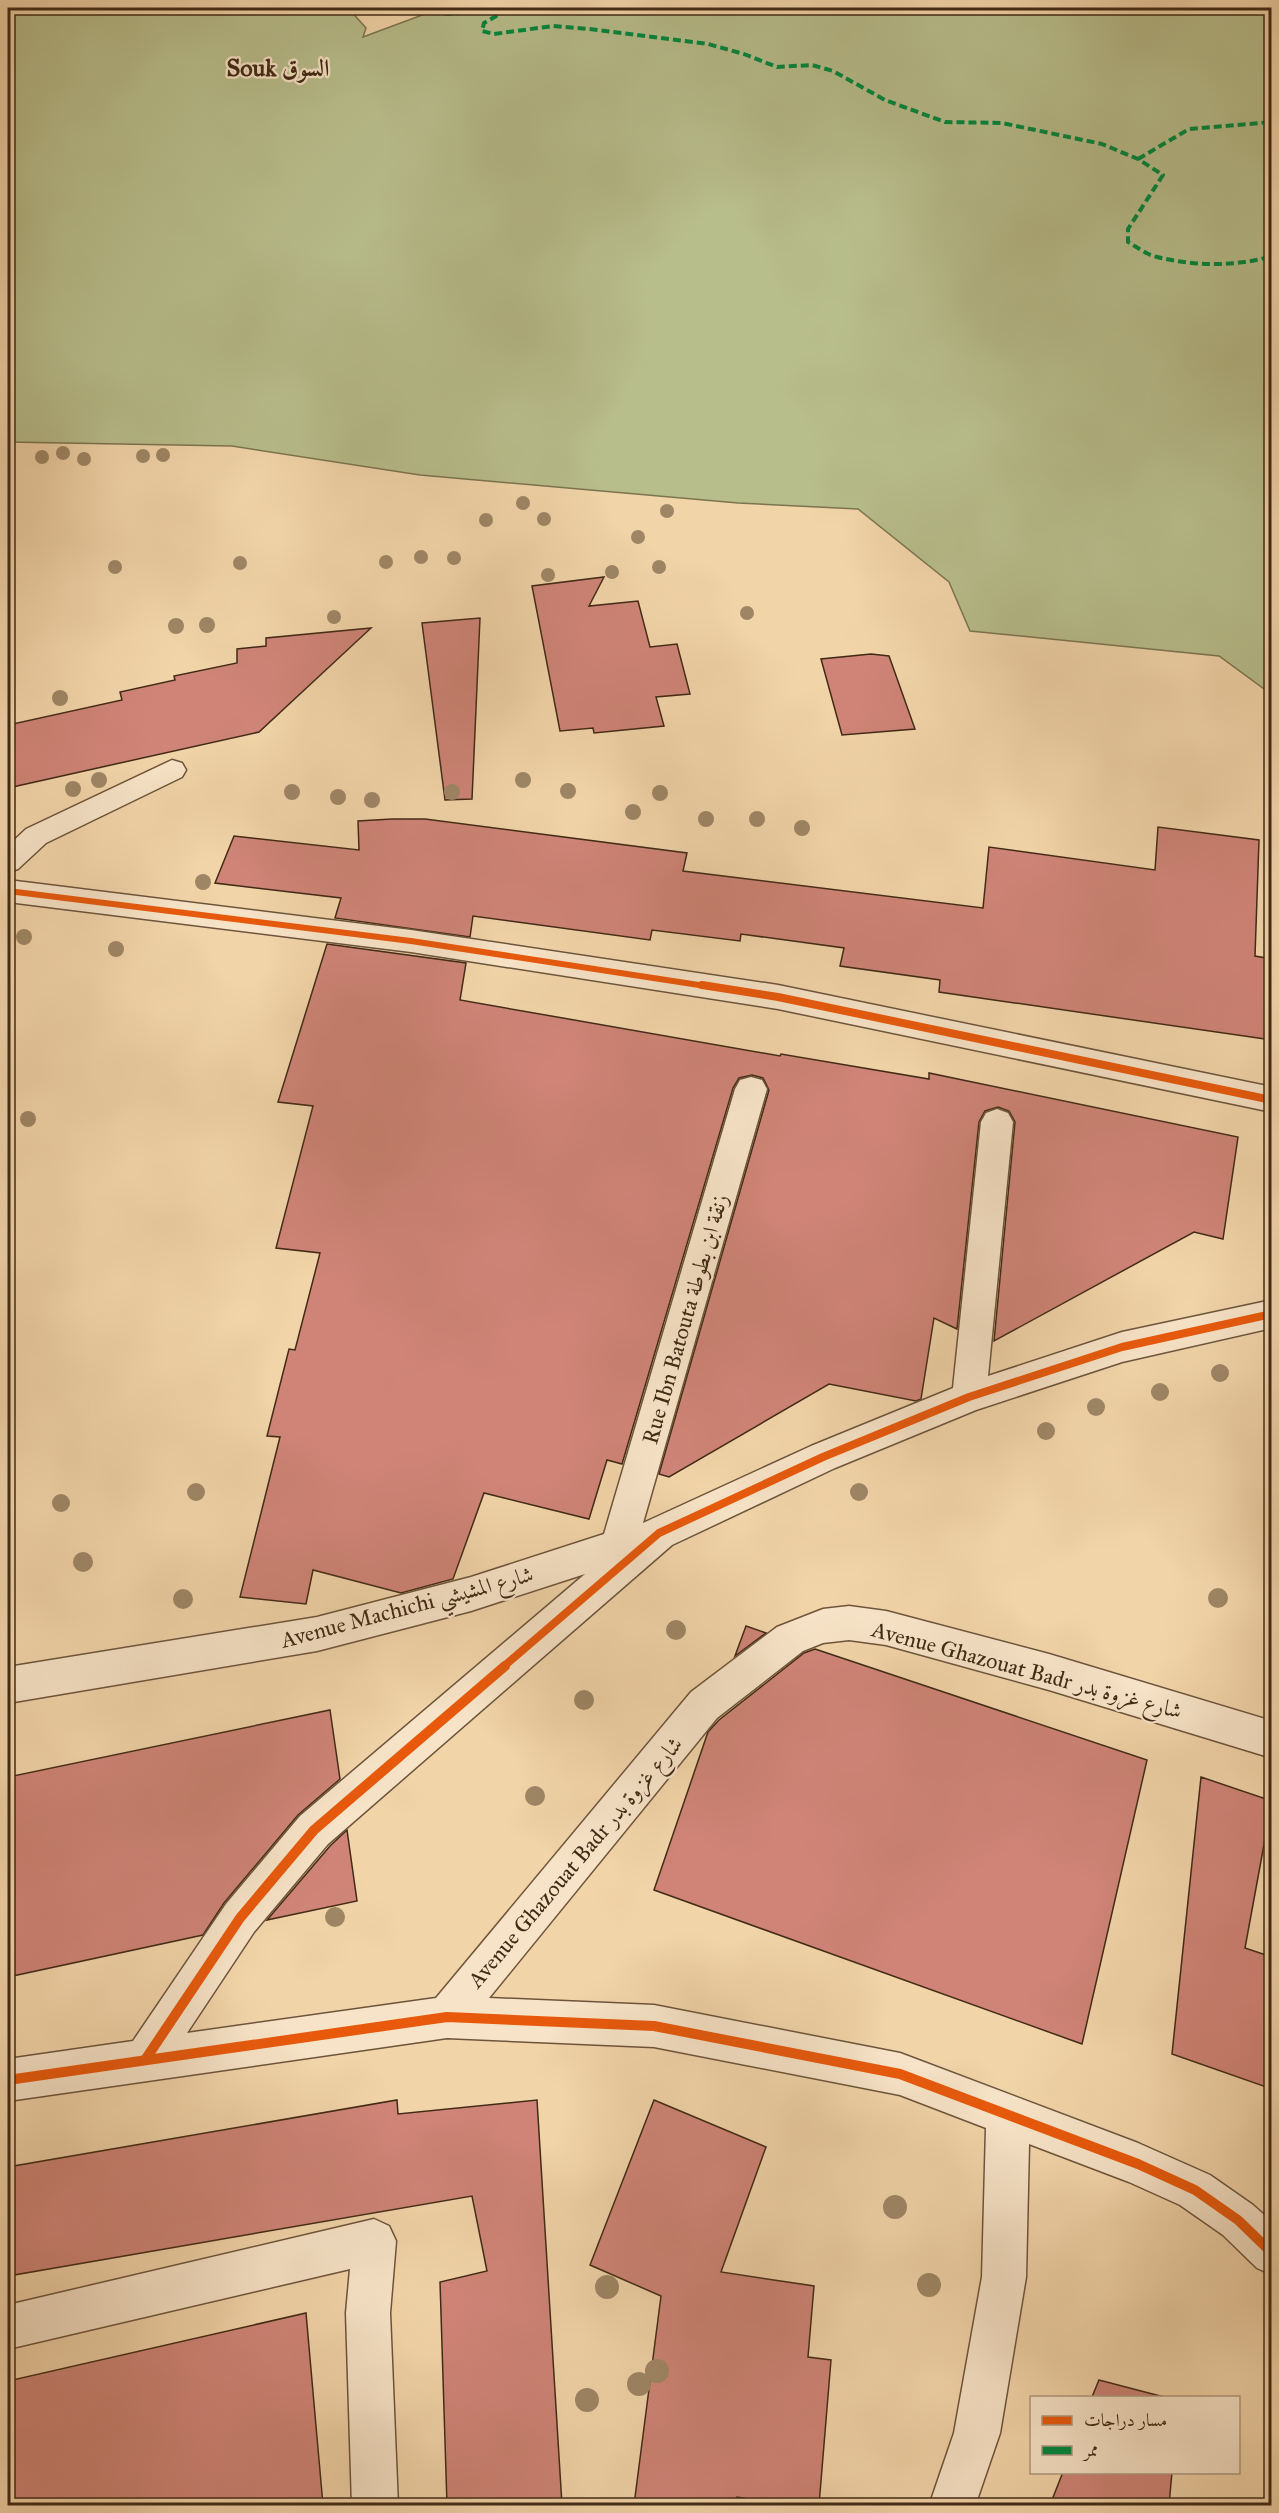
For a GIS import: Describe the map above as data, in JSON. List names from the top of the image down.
{
  "streets": {
    "street": ["Rue Ibn Batouta زنقة ابن بطوطة", "Avenue Machichi شارع المشيشي", "Avenue Ghazouat Badr شارع غزوة بدر"]
  },
  "crossings": [
    ["Rue Ibn Batouta زنقة ابن بطوطة", "Avenue Machichi شارع المشيشي"]
  ],
  "districts": ["Souk السوق"],
  "legend": ["مسار دراجات", "ممر"]
}
